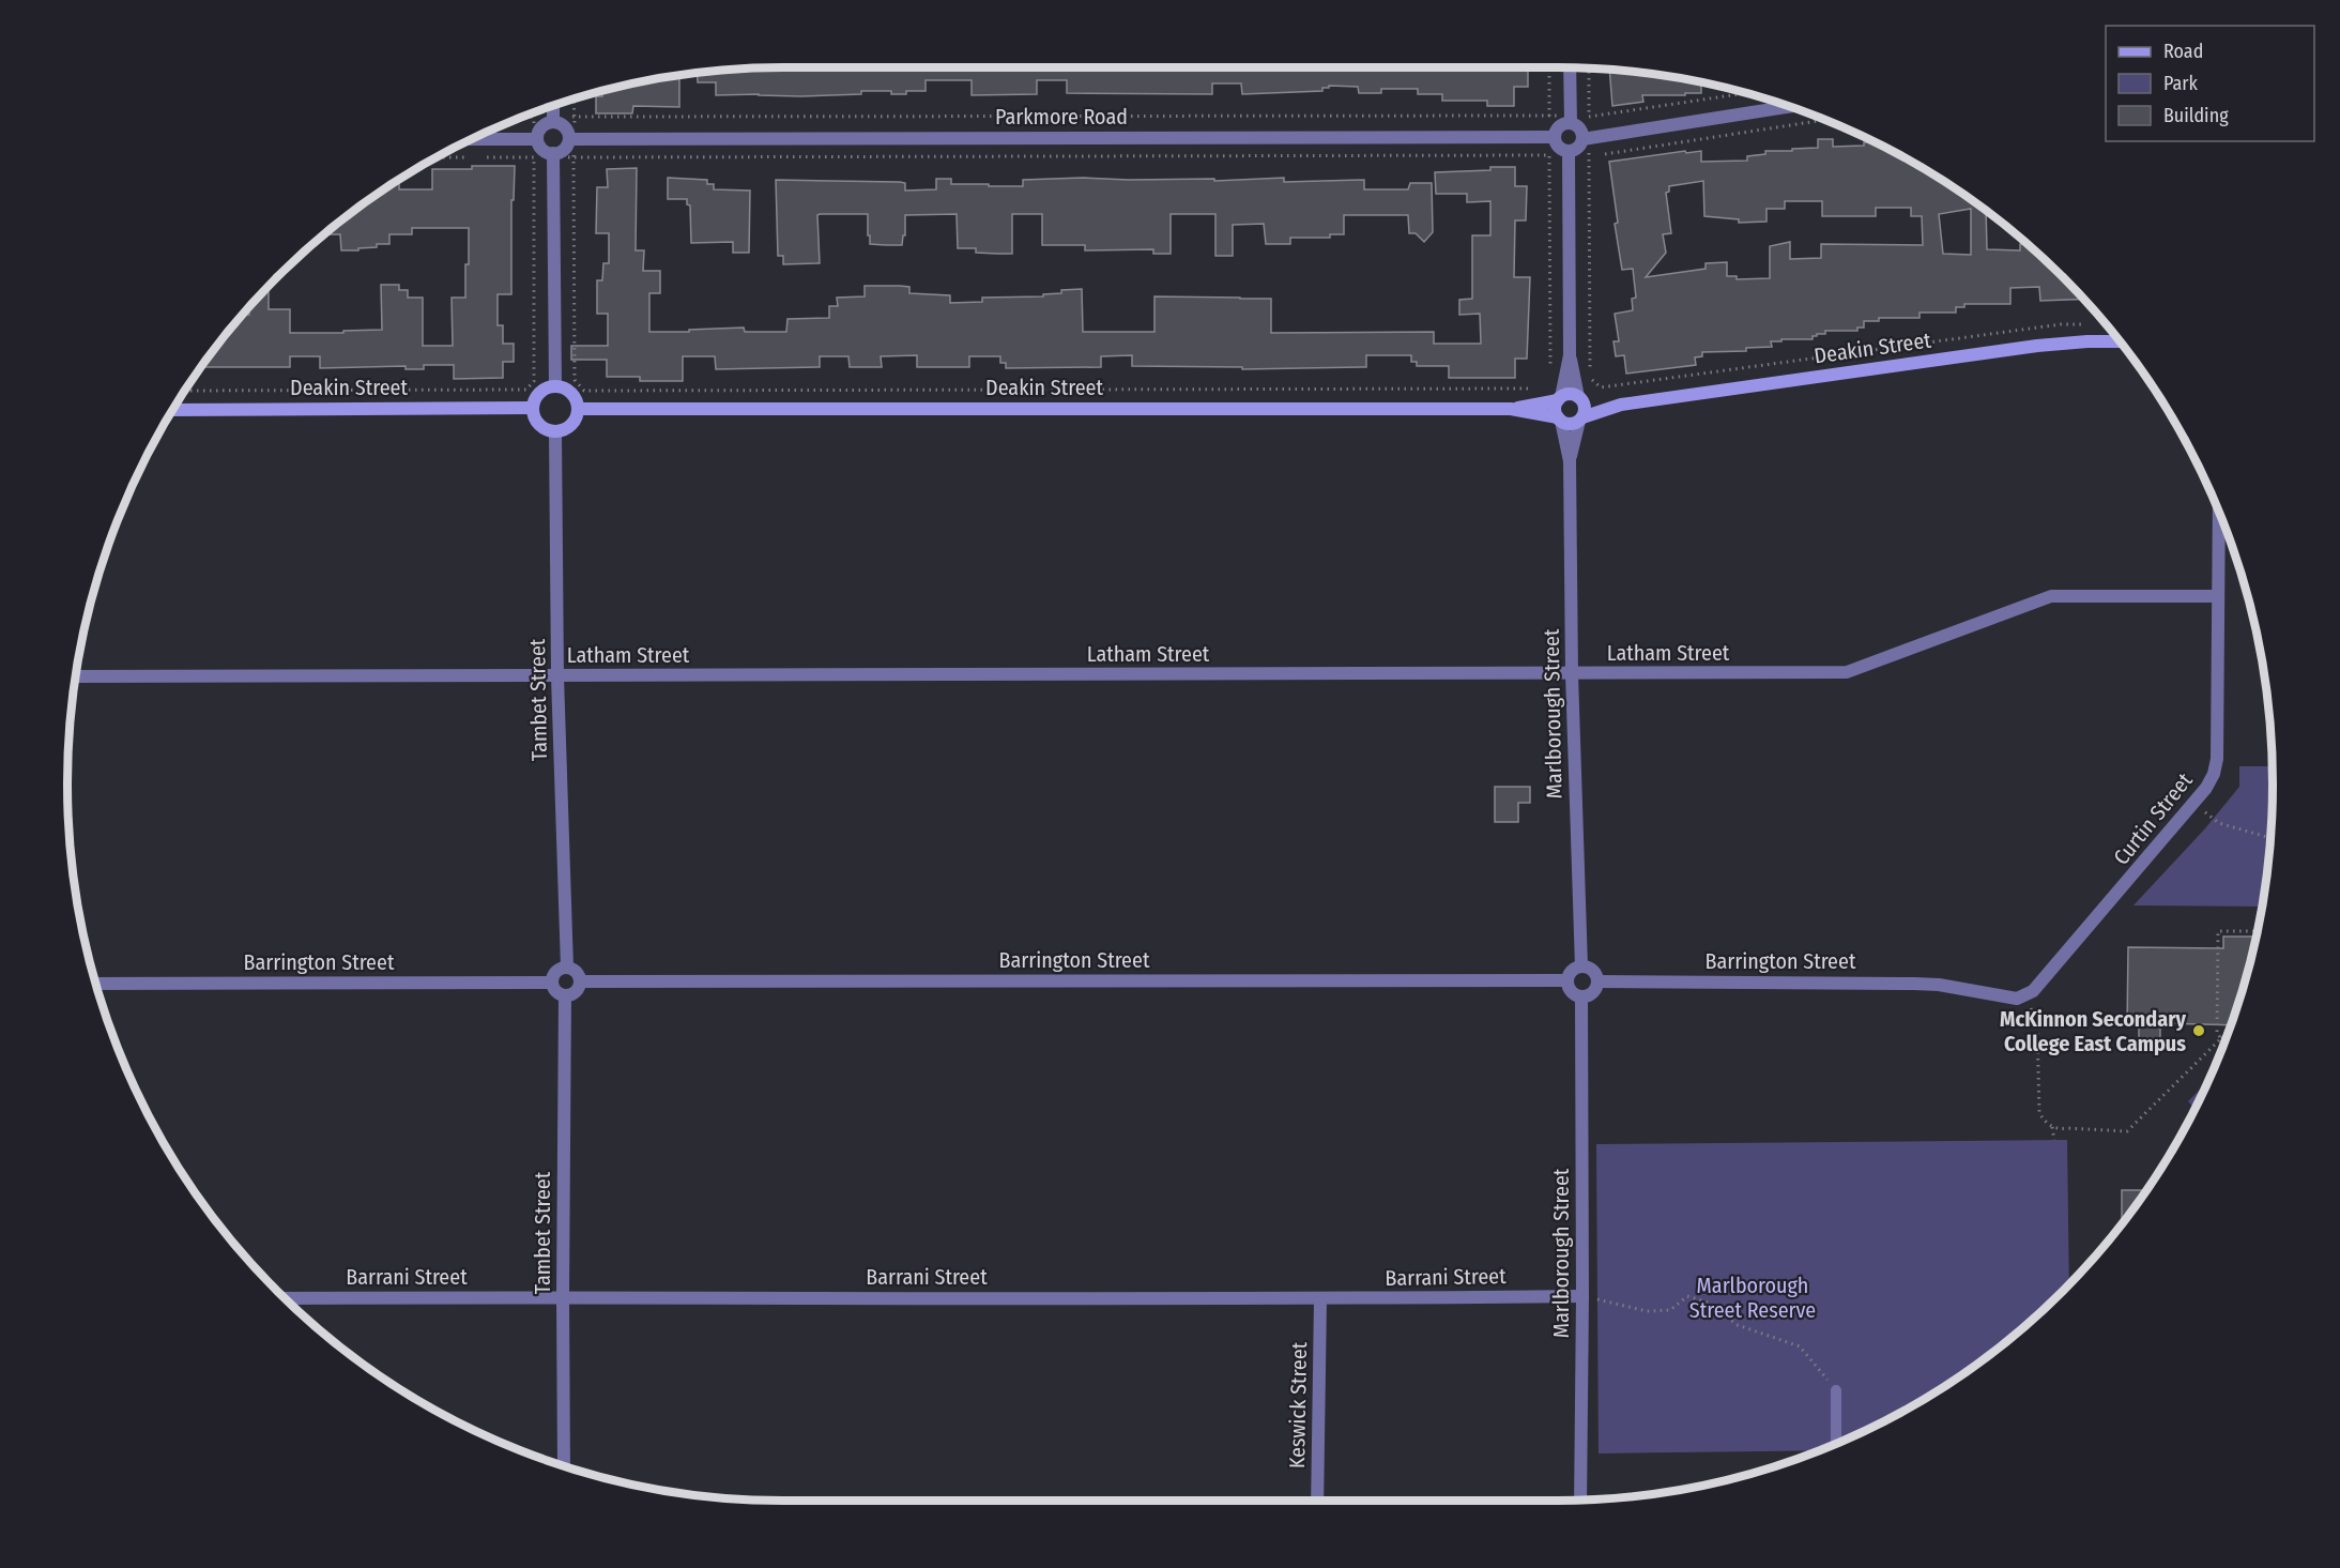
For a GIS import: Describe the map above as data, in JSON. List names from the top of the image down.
{
  "streets": {
    "street": [
      "Parkmore Road",
      "Deakin Street",
      "Latham Street",
      "Tambet Street",
      "Marlborough Street",
      "Curtin Street",
      "Barrington Street",
      "Barrani Street",
      "Keswick Street"
    ]
  },
  "crossings": [
    ["Deakin Street", "Tambet Street"],
    ["Deakin Street", "Marlborough Street"],
    ["Latham Street", "Tambet Street"],
    ["Latham Street", "Marlborough Street"],
    ["Latham Street", "Curtin Street"],
    ["Tambet Street", "Barrington Street"],
    ["Tambet Street", "Barrani Street"],
    ["Marlborough Street", "Barrington Street"],
    ["Marlborough Street", "Barrani Street"],
    ["Curtin Street", "Barrington Street"],
    ["Barrani Street", "Keswick Street"]
  ],
  "parks": ["Marlborough Street Reserve"],
  "places": ["McKinnon Secondary College East Campus"],
  "legend": ["Road", "Park", "Building"]
}
